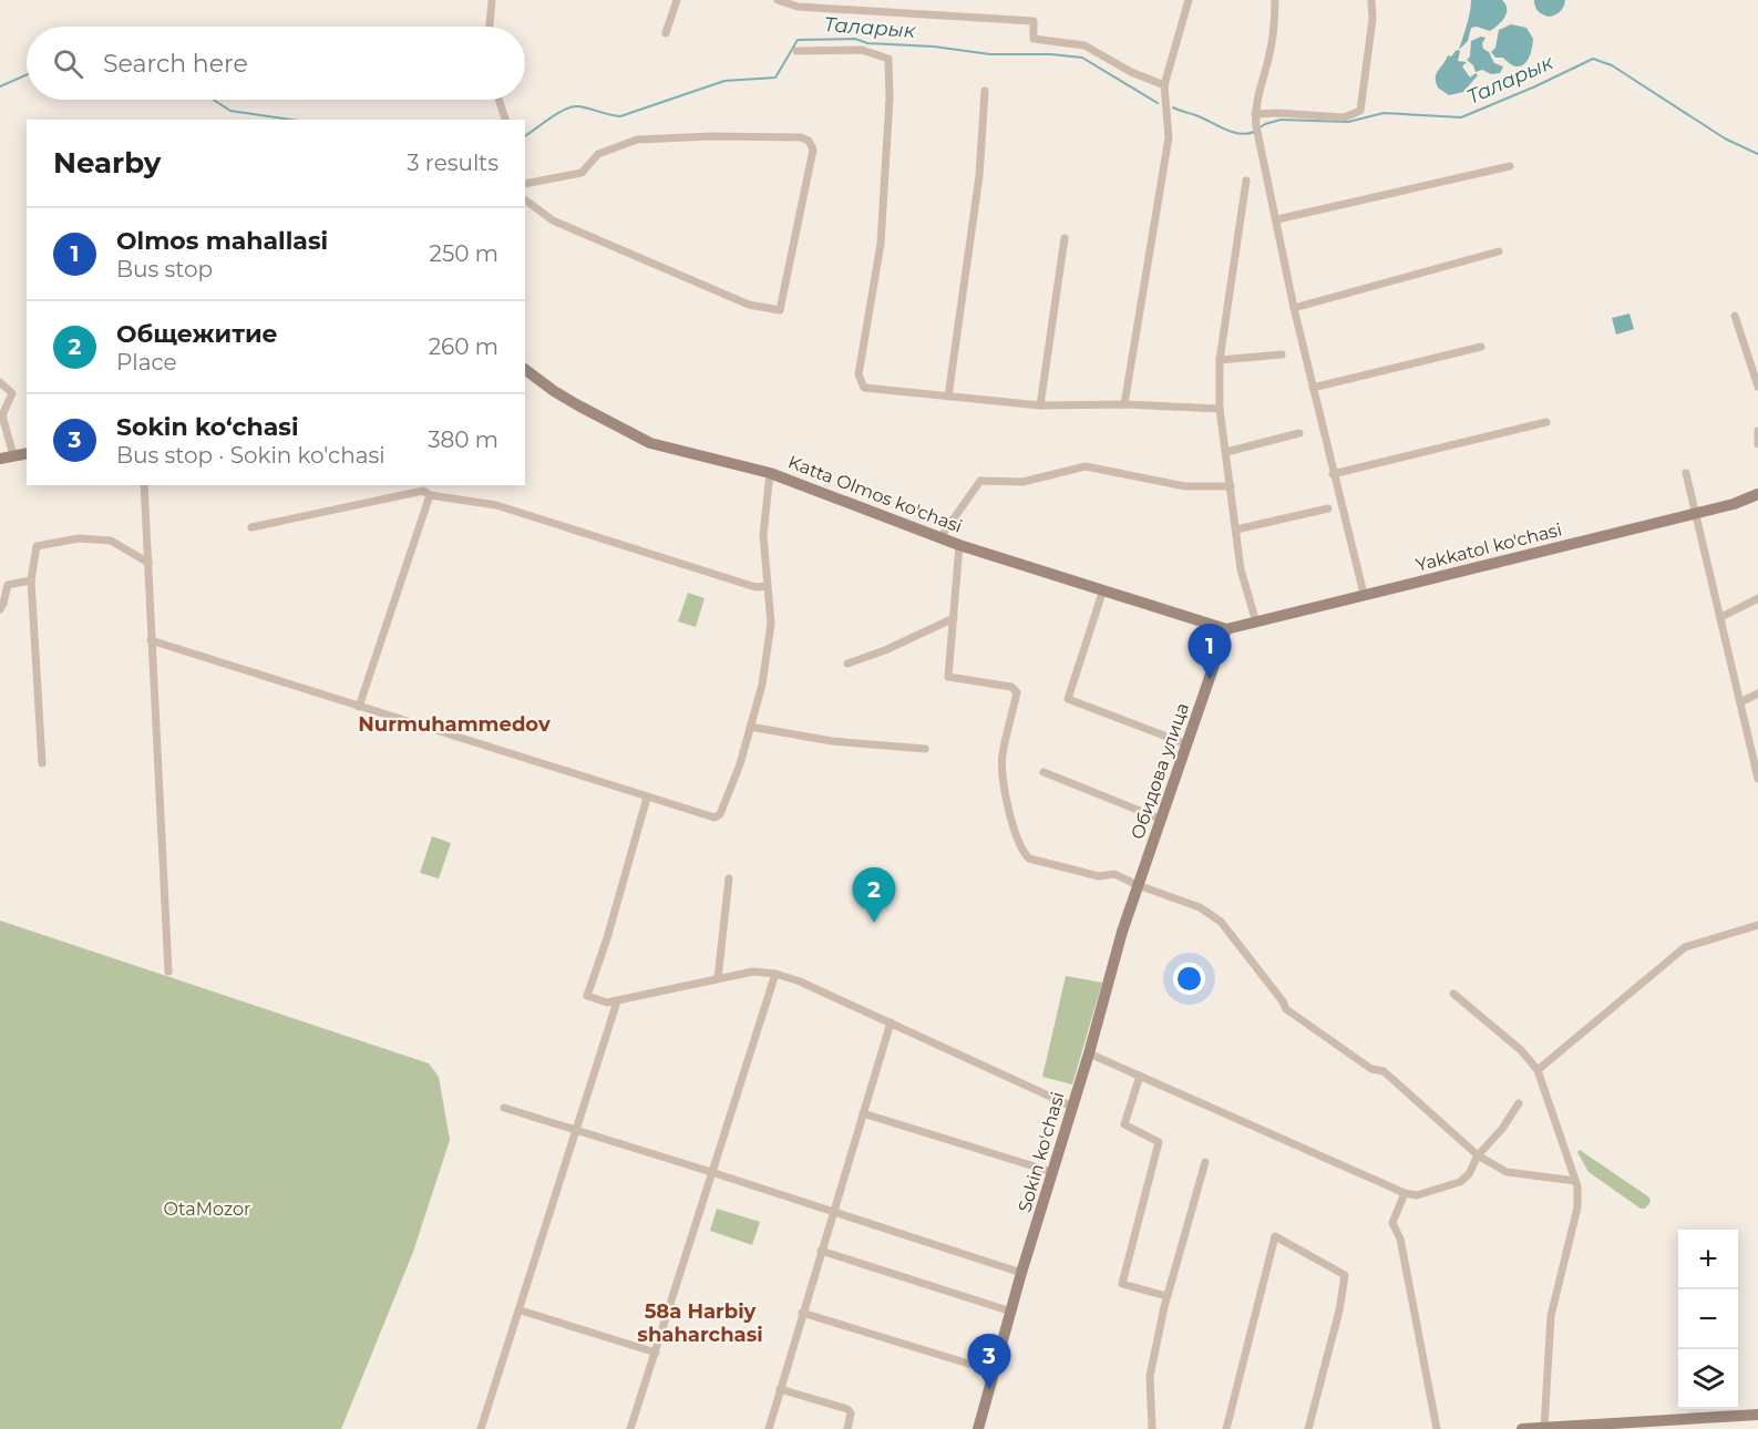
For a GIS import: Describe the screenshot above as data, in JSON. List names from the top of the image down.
{
  "streets": {
    "street": [
      "Katta Olmos ko'chasi",
      "Yakkatol ko'chasi",
      "Обидова улица",
      "Sokin ko'chasi"
    ]
  },
  "crossings": [
    ["Katta Olmos ko'chasi", "Yakkatol ko'chasi"],
    ["Katta Olmos ko'chasi", "Обидова улица"],
    ["Yakkatol ko'chasi", "Обидова улица"],
    ["Обидова улица", "Sokin ko'chasi"]
  ],
  "districts": ["Nurmuhammedov", "58a Harbiy shaharchasi"],
  "water": ["Таларык"],
  "parks": ["OtaMozor"],
  "page": {
    "search": "Search here",
    "heading": ["Nearby", "3 results"],
    "list": [
      {
        "mark": "1",
        "name": "Olmos mahallasi",
        "note": "Bus stop",
        "value": "250 m"
      },
      {
        "mark": "2",
        "name": "Общежитие",
        "note": "Place",
        "value": "260 m"
      },
      {
        "mark": "3",
        "name": "Sokin koʻchasi",
        "note": "Bus stop · Sokin ko'chasi",
        "value": "380 m"
      }
    ],
    "pins": ["1", "2", "3"],
    "map_buttons": ["+", "−"]
  }
}
